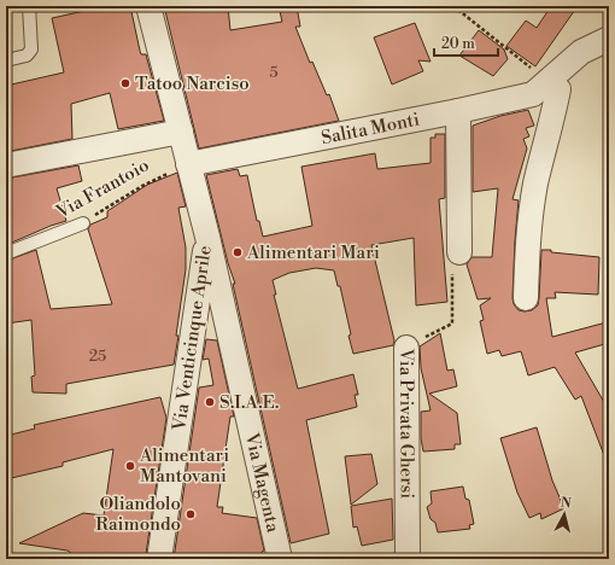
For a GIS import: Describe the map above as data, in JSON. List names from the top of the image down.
{
  "streets": {
    "street": [
      "Salita Monti",
      "Via Venticinque Aprile",
      "Via Privata Ghersi",
      "Via Magenta"
    ],
    "lane": ["Via Frantoio"]
  },
  "crossings": [
    ["Salita Monti", "Via Frantoio"],
    ["Salita Monti", "Via Venticinque Aprile"],
    ["Via Frantoio", "Via Venticinque Aprile"],
    ["Via Venticinque Aprile", "Via Magenta"]
  ],
  "places": [
    "Tatoo Narciso",
    "Alimentari Mari",
    "S.I.A.E.",
    "Alimentari Mantovani",
    "Oliandolo Raimondo"
  ],
  "house_numbers": ["5", "25"],
  "scale_bar": "20 m",
  "north": "top"
}
